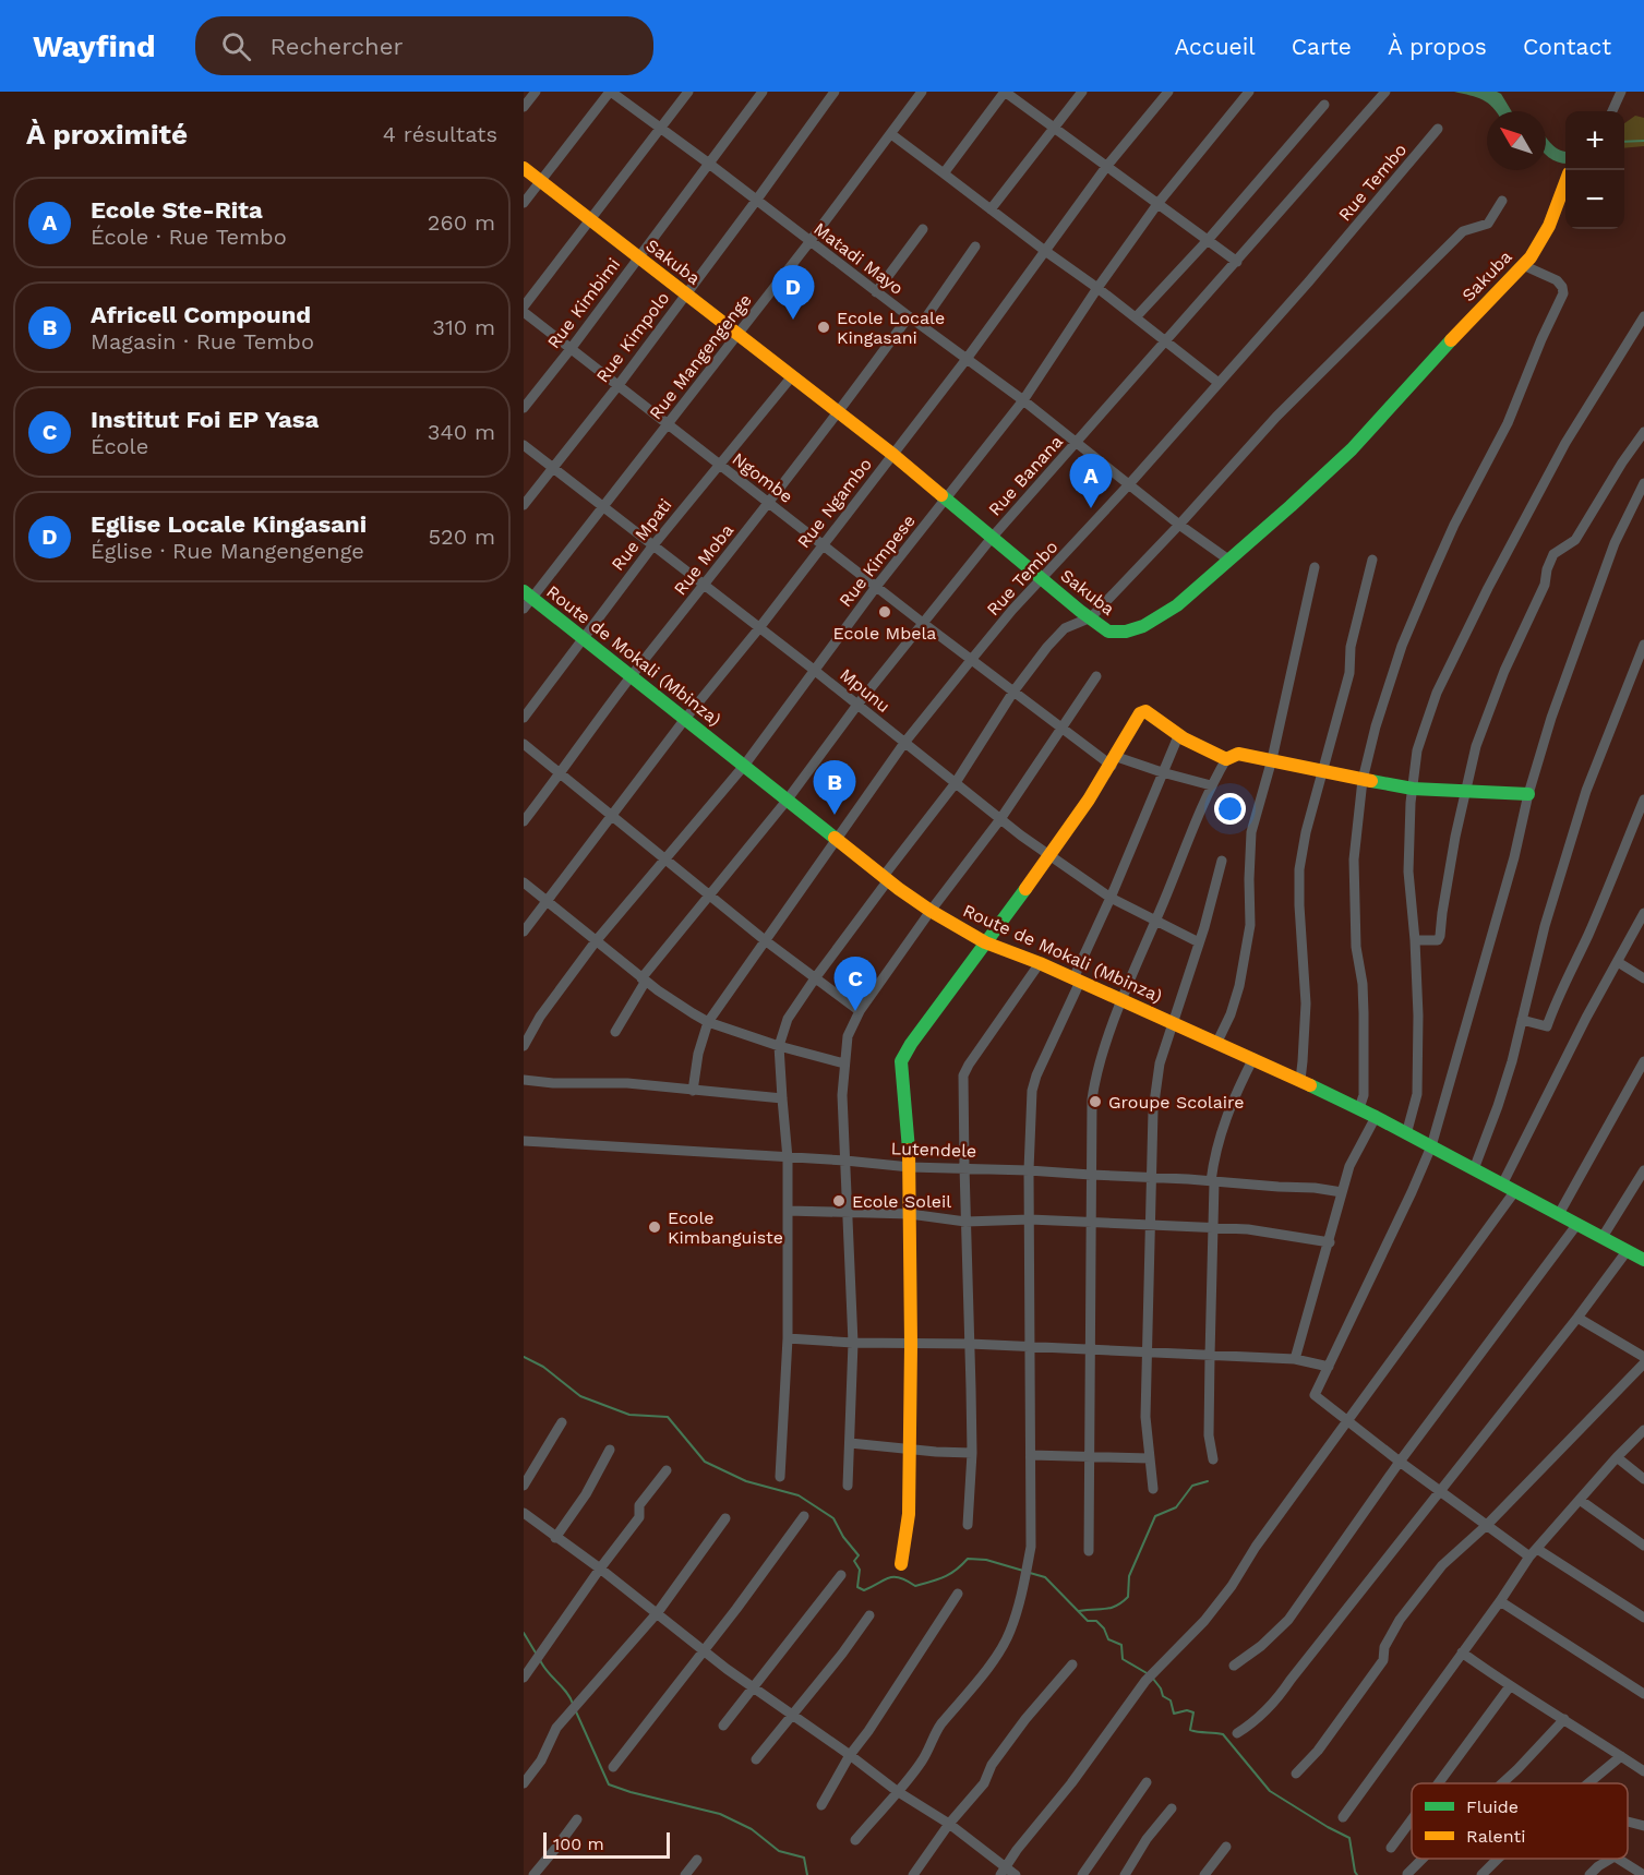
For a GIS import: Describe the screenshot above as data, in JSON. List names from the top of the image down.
{
  "streets": {
    "street": [
      "Rue Tembo",
      "Matadi Mayo",
      "Sakuba",
      "Rue Kimbimi",
      "Rue Kimpolo",
      "Rue Mangengenge",
      "Rue Banana",
      "Ngombe",
      "Rue Ngambo",
      "Rue Mpati",
      "Rue Moba",
      "Rue Kimpese",
      "Route de Mokali (Mbinza)",
      "Mpunu",
      "Lutendele"
    ]
  },
  "crossings": [
    ["Rue Tembo", "Matadi Mayo"],
    ["Rue Tembo", "Sakuba"],
    ["Rue Tembo", "Ngombe"],
    ["Rue Tembo", "Route de Mokali (Mbinza)"],
    ["Rue Tembo", "Mpunu"],
    ["Matadi Mayo", "Sakuba"],
    ["Matadi Mayo", "Rue Kimbimi"],
    ["Matadi Mayo", "Rue Kimpolo"],
    ["Matadi Mayo", "Rue Mangengenge"],
    ["Matadi Mayo", "Rue Banana"],
    ["Matadi Mayo", "Rue Ngambo"],
    ["Matadi Mayo", "Rue Moba"],
    ["Matadi Mayo", "Rue Kimpese"],
    ["Sakuba", "Rue Kimbimi"],
    ["Sakuba", "Rue Kimpolo"],
    ["Sakuba", "Rue Mangengenge"],
    ["Sakuba", "Rue Banana"],
    ["Sakuba", "Rue Ngambo"],
    ["Sakuba", "Rue Mpati"],
    ["Sakuba", "Rue Moba"],
    ["Sakuba", "Rue Kimpese"],
    ["Rue Kimbimi", "Ngombe"],
    ["Rue Kimpolo", "Ngombe"],
    ["Rue Kimpolo", "Mpunu"],
    ["Rue Mangengenge", "Ngombe"],
    ["Rue Mangengenge", "Route de Mokali (Mbinza)"],
    ["Rue Mangengenge", "Mpunu"],
    ["Rue Banana", "Ngombe"],
    ["Rue Banana", "Route de Mokali (Mbinza)"],
    ["Rue Banana", "Mpunu"],
    ["Ngombe", "Rue Ngambo"],
    ["Ngombe", "Rue Mpati"],
    ["Ngombe", "Rue Moba"],
    ["Ngombe", "Rue Kimpese"],
    ["Rue Ngambo", "Route de Mokali (Mbinza)"],
    ["Rue Ngambo", "Mpunu"],
    ["Rue Mpati", "Route de Mokali (Mbinza)"],
    ["Rue Mpati", "Mpunu"],
    ["Rue Moba", "Route de Mokali (Mbinza)"],
    ["Rue Moba", "Mpunu"],
    ["Rue Kimpese", "Route de Mokali (Mbinza)"],
    ["Rue Kimpese", "Mpunu"]
  ],
  "places": [
    "Ecole Locale Kingasani",
    "Ecole Mbela",
    "Groupe Scolaire",
    "Ecole Soleil",
    "Ecole Kimbanguiste"
  ],
  "legend": ["Fluide", "Ralenti"],
  "scale_bar": "100 m",
  "north": "top left",
  "page": {
    "header": "Wayfind",
    "search": "Rechercher",
    "nav": [
      "Accueil",
      "Carte",
      "À propos",
      "Contact"
    ],
    "heading": ["À proximité", "4 résultats"],
    "map_buttons": ["+", "−"],
    "list": [
      {
        "mark": "A",
        "name": "Ecole Ste-Rita",
        "note": "École · Rue Tembo",
        "value": "260 m"
      },
      {
        "mark": "B",
        "name": "Africell Compound",
        "note": "Magasin · Rue Tembo",
        "value": "310 m"
      },
      {
        "mark": "C",
        "name": "Institut Foi EP Yasa",
        "note": "École",
        "value": "340 m"
      },
      {
        "mark": "D",
        "name": "Eglise Locale Kingasani",
        "note": "Église · Rue Mangengenge",
        "value": "520 m"
      }
    ],
    "pins": [
      "D",
      "A",
      "B",
      "C"
    ],
    "scale": "100 m"
  }
}
